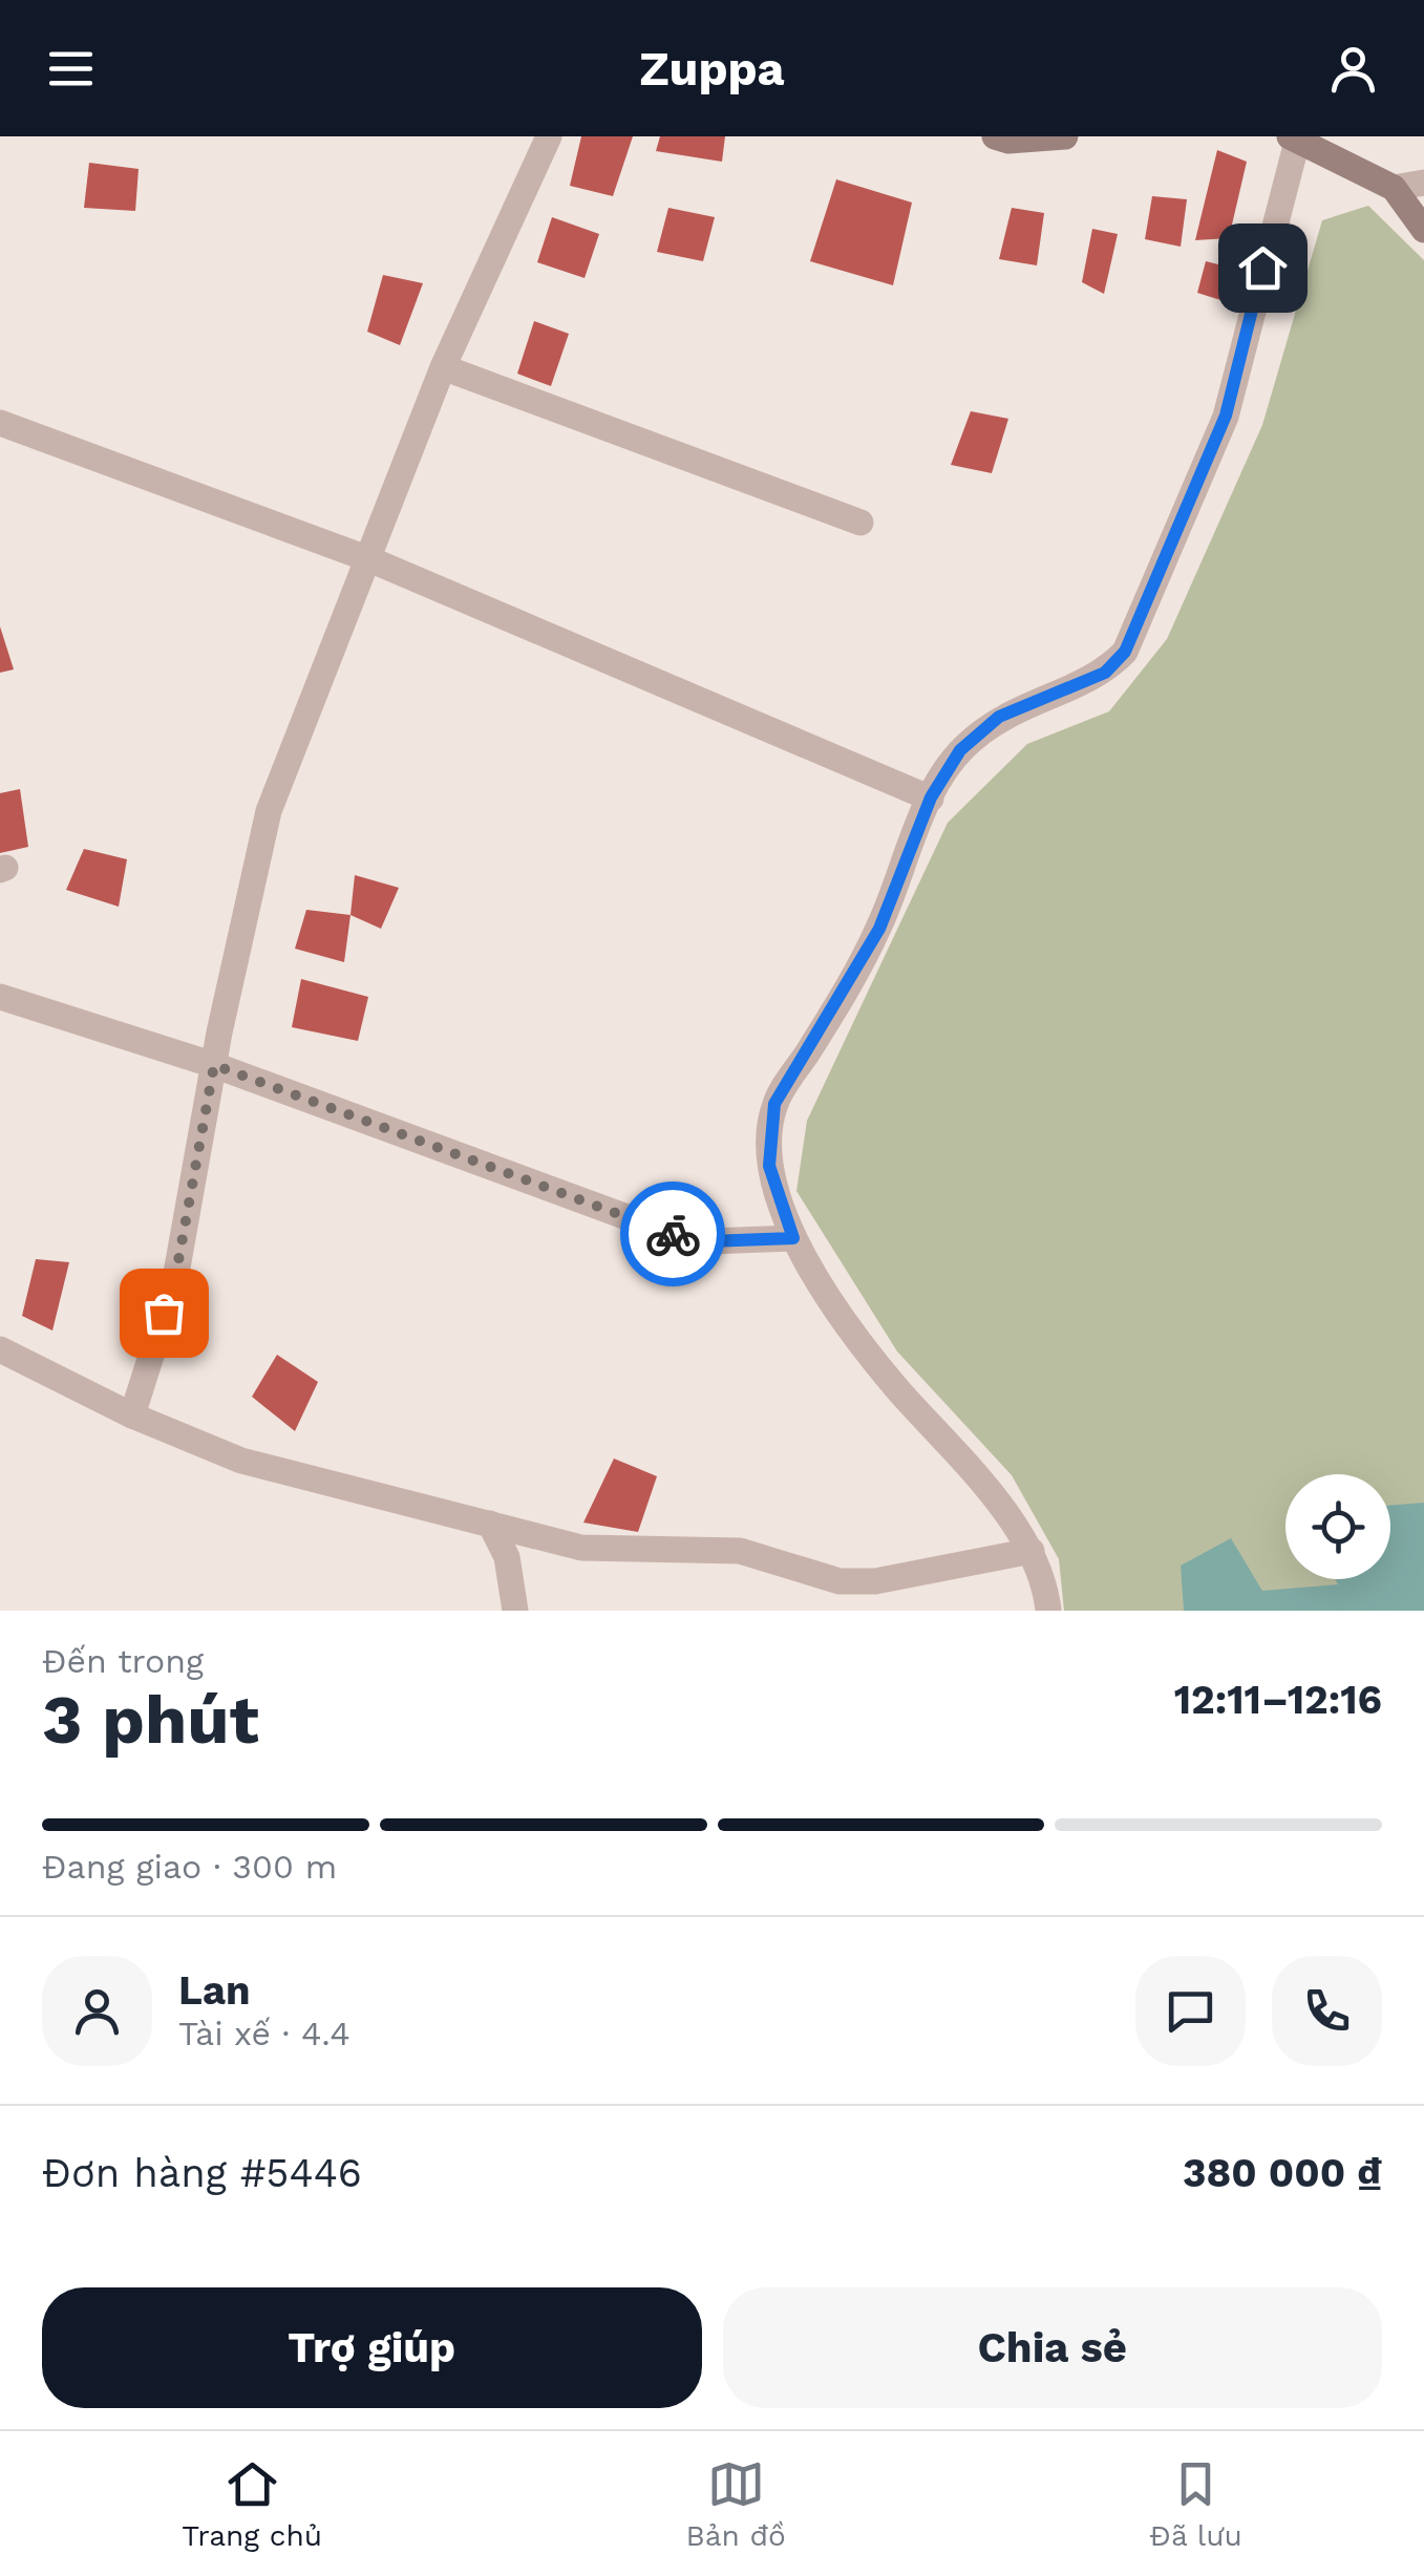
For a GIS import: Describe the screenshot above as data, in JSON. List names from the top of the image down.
{
  "page": {
    "header": "Zuppa",
    "heading": ["3 phút", "Đến trong", "12:11–12:16"],
    "panel": [
      "Lan",
      "Tài xế · 4.4",
      "Đơn hàng #5446",
      "380 000 ₫"
    ],
    "bar": "Đang giao · 300 m",
    "buttons": ["Trợ giúp", "Chia sẻ"],
    "tabs": ["Trang chủ", "Bản đồ", "Đã lưu"]
  }
}
